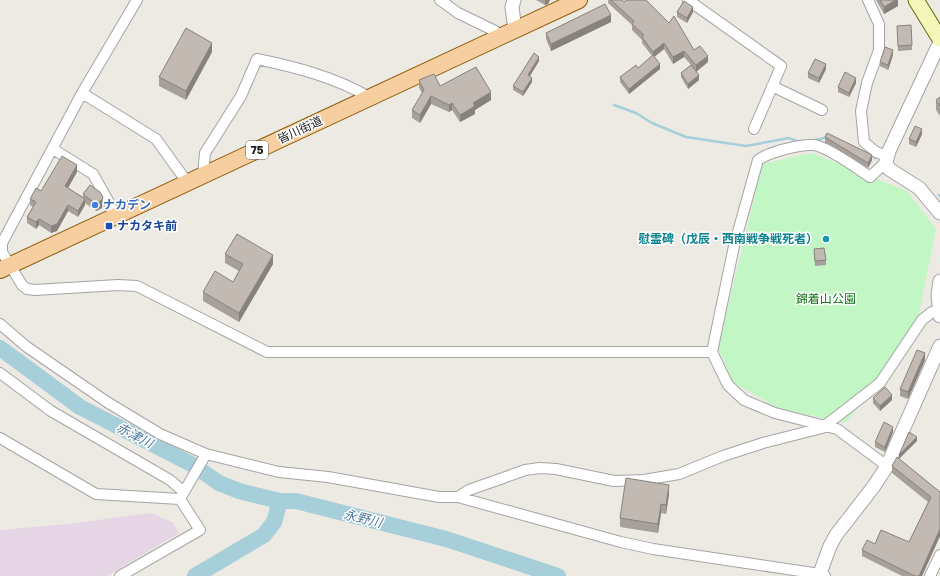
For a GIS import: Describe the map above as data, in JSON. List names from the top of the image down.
{
  "streets": {
    "main road": ["皆川街道", "75"]
  },
  "water": ["赤津川", "永野川"],
  "parks": ["錦着山公園"],
  "places": {
    "other": ["ナカデン", "慰霊碑（戊辰・西南戦争戦死者）"],
    "transit": ["ナカタキ前"]
  }
}
